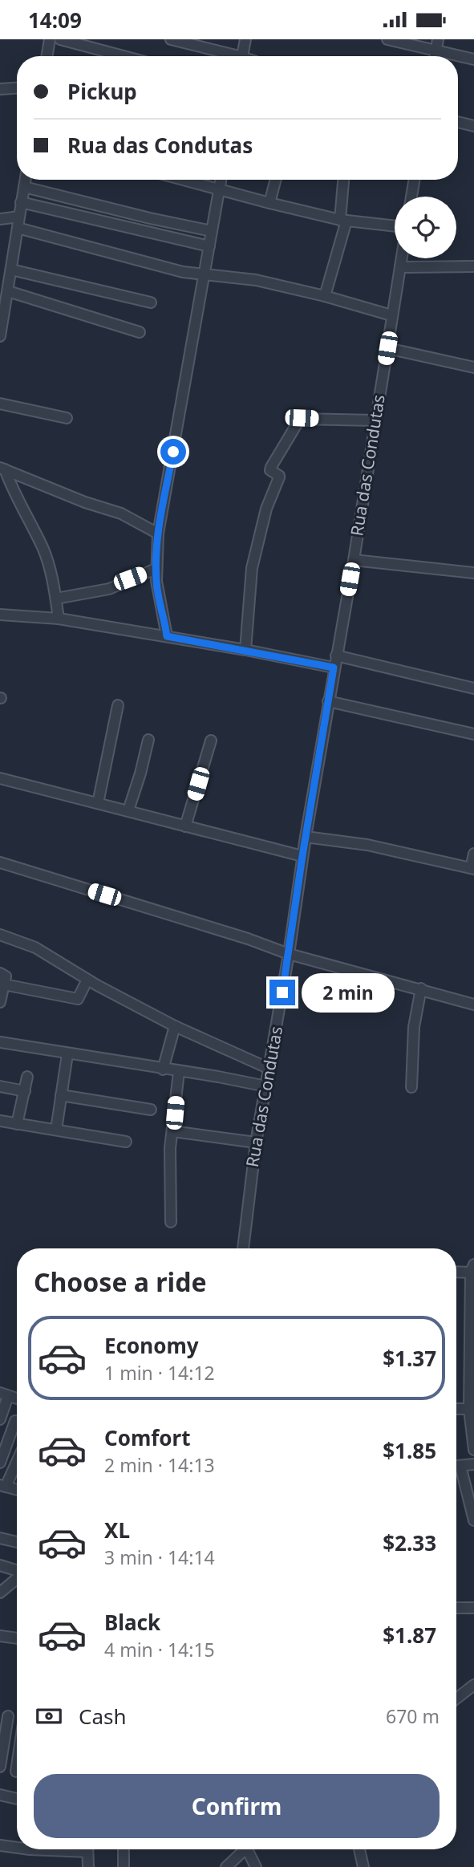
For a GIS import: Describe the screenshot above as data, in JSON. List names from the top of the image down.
{
  "streets": {
    "street": ["Rua das Condutas"]
  },
  "page": {
    "status": "14:09",
    "banner": ["Pickup", "Rua das Condutas"],
    "bubble": "2 min",
    "heading": "Choose a ride",
    "list": [
      {
        "name": "Economy",
        "note": "1 min · 14:12",
        "value": "$1.37"
      },
      {
        "name": "Comfort",
        "note": "2 min · 14:13",
        "value": "$1.85"
      },
      {
        "name": "XL",
        "note": "3 min · 14:14",
        "value": "$2.33"
      },
      {
        "name": "Black",
        "note": "4 min · 14:15",
        "value": "$1.87"
      }
    ],
    "pay": ["Cash", "670 m"],
    "buttons": "Confirm"
  }
}
